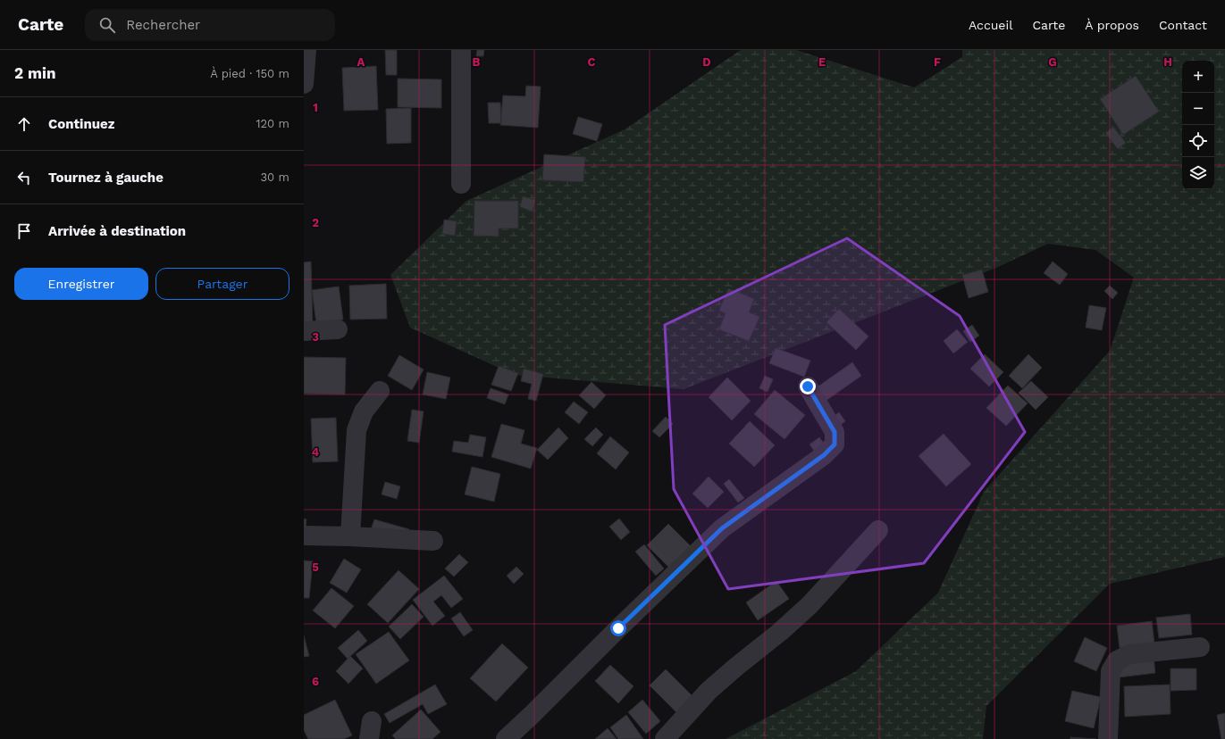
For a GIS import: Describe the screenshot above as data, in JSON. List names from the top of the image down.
{
  "page": {
    "header": "Carte",
    "search": "Rechercher",
    "nav": [
      "Accueil",
      "Carte",
      "À propos",
      "Contact"
    ],
    "heading": ["2 min", "À pied · 150 m"],
    "map_buttons": ["+", "−"],
    "list": [
      ["Continuez", "120 m"],
      ["Tournez à gauche", "30 m"],
      "Arrivée à destination"
    ],
    "buttons": ["Enregistrer", "Partager"]
  },
  "grid": {
    "columns": [
      "A",
      "B",
      "C",
      "D",
      "E",
      "F",
      "G",
      "H"
    ],
    "rows": [
      "1",
      "2",
      "3",
      "4",
      "5",
      "6"
    ]
  }
}
